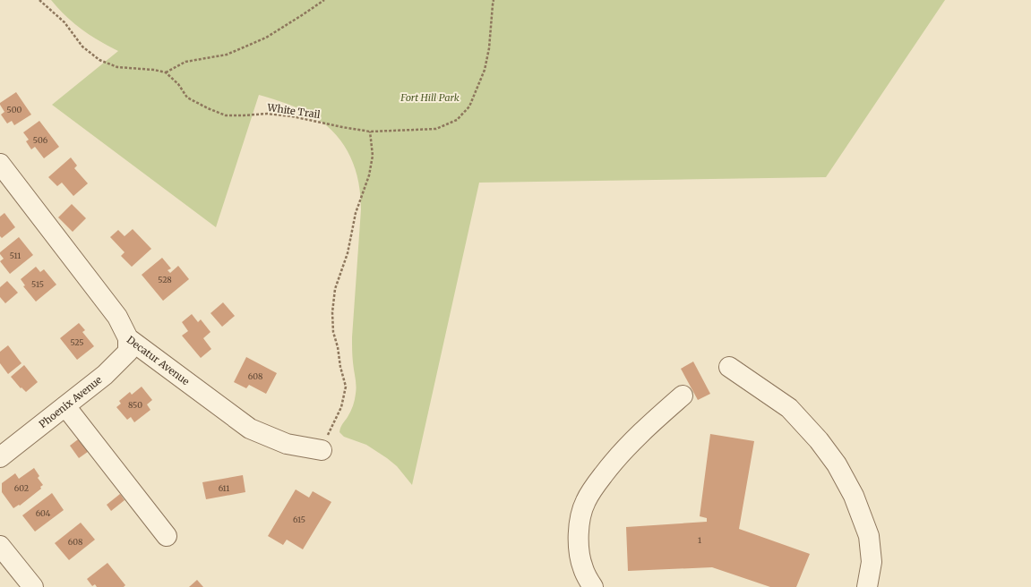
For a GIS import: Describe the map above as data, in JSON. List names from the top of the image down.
{
  "streets": {
    "street": ["Decatur Avenue", "Phoenix Avenue"],
    "path": ["White Trail"]
  },
  "crossings": [
    ["Decatur Avenue", "Phoenix Avenue"]
  ],
  "parks": ["Fort Hill Park"],
  "house_numbers": [
    "500",
    "506",
    "511",
    "528",
    "515",
    "525",
    "608",
    "850",
    "602",
    "611",
    "604",
    "615",
    "1",
    "608"
  ]
}
